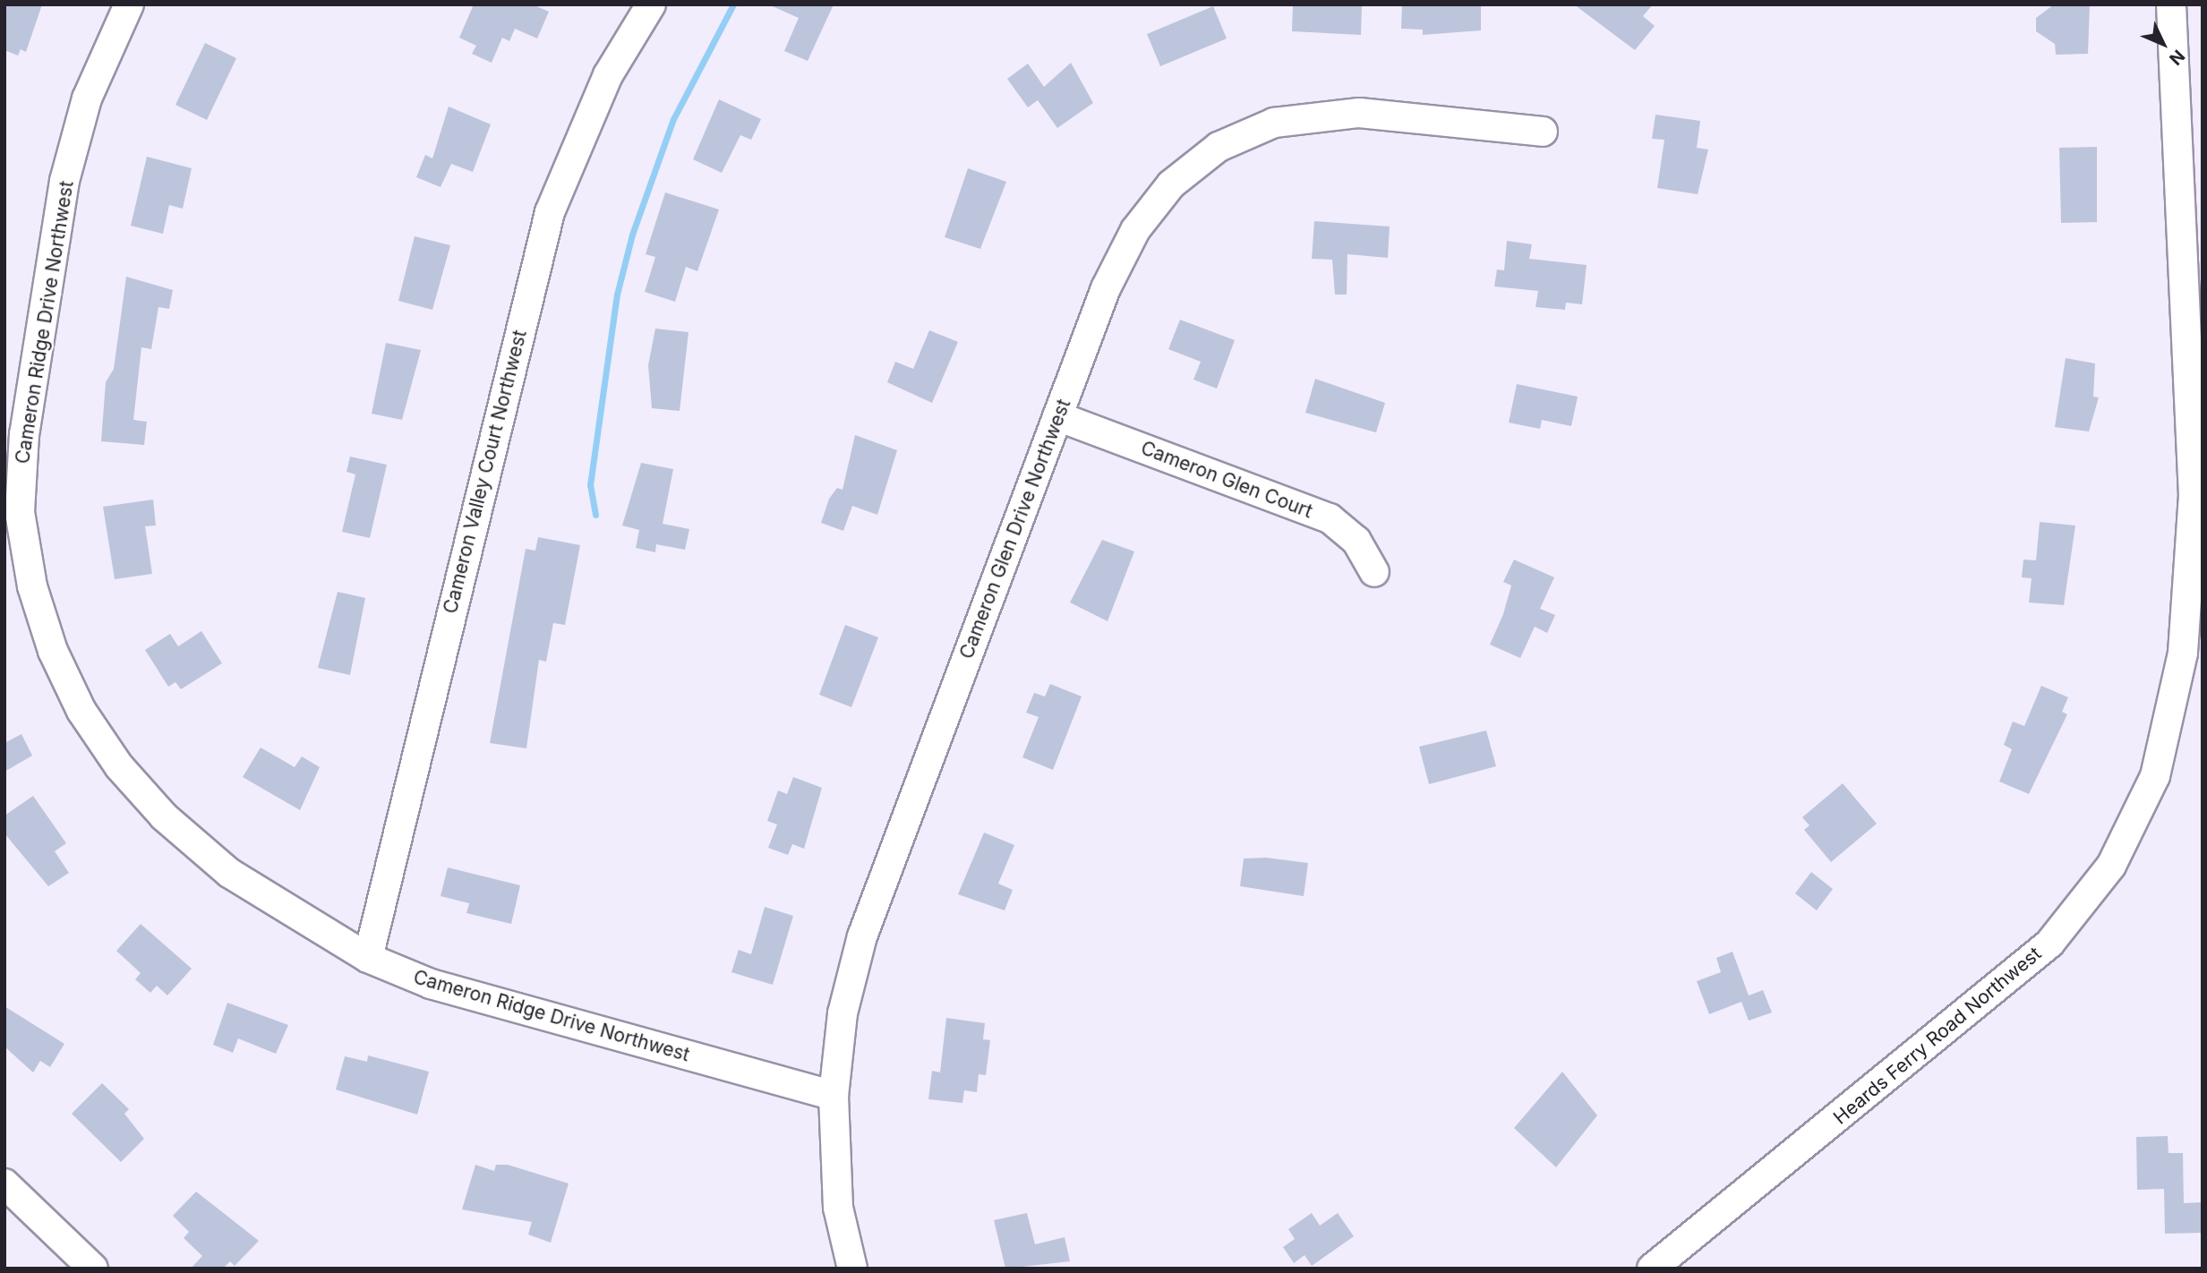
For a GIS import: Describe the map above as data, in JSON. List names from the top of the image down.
{
  "streets": {
    "street": [
      "Cameron Ridge Drive Northwest",
      "Cameron Valley Court Northwest",
      "Cameron Glen Court",
      "Cameron Glen Drive Northwest",
      "Heards Ferry Road Northwest"
    ]
  },
  "crossings": [
    ["Cameron Ridge Drive Northwest", "Cameron Valley Court Northwest"],
    ["Cameron Ridge Drive Northwest", "Cameron Glen Drive Northwest"],
    ["Cameron Glen Court", "Cameron Glen Drive Northwest"]
  ],
  "north": "bottom right"
}
